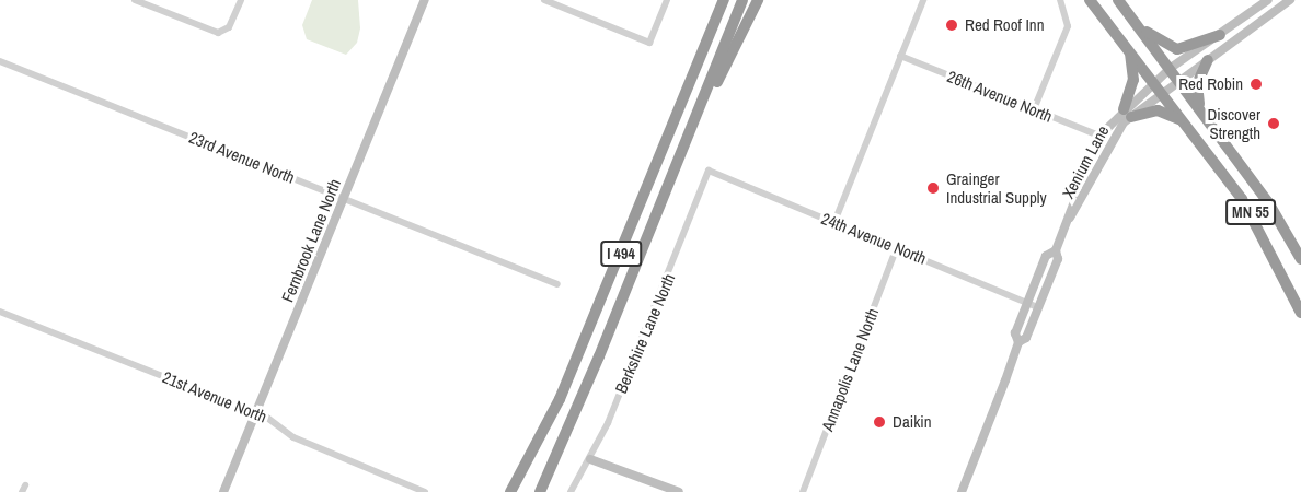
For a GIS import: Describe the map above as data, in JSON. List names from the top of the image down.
{
  "streets": {
    "highway": ["MN 55", "I 494"],
    "main road": ["Xenium Lane", "Fernbrook Lane North"],
    "street": [
      "26th Avenue North",
      "23rd Avenue North",
      "24th Avenue North",
      "Berkshire Lane North",
      "Annapolis Lane North",
      "21st Avenue North"
    ]
  },
  "crossings": [
    ["26th Avenue North", "Xenium Lane"],
    ["23rd Avenue North", "Fernbrook Lane North"],
    ["Xenium Lane", "MN 55"],
    ["Xenium Lane", "24th Avenue North"],
    ["24th Avenue North", "Berkshire Lane North"],
    ["24th Avenue North", "Annapolis Lane North"],
    ["Fernbrook Lane North", "21st Avenue North"]
  ],
  "places": [
    "Red Roof Inn",
    "Red Robin",
    "Discover Strength",
    "Grainger Industrial Supply",
    "Daikin"
  ]
}
